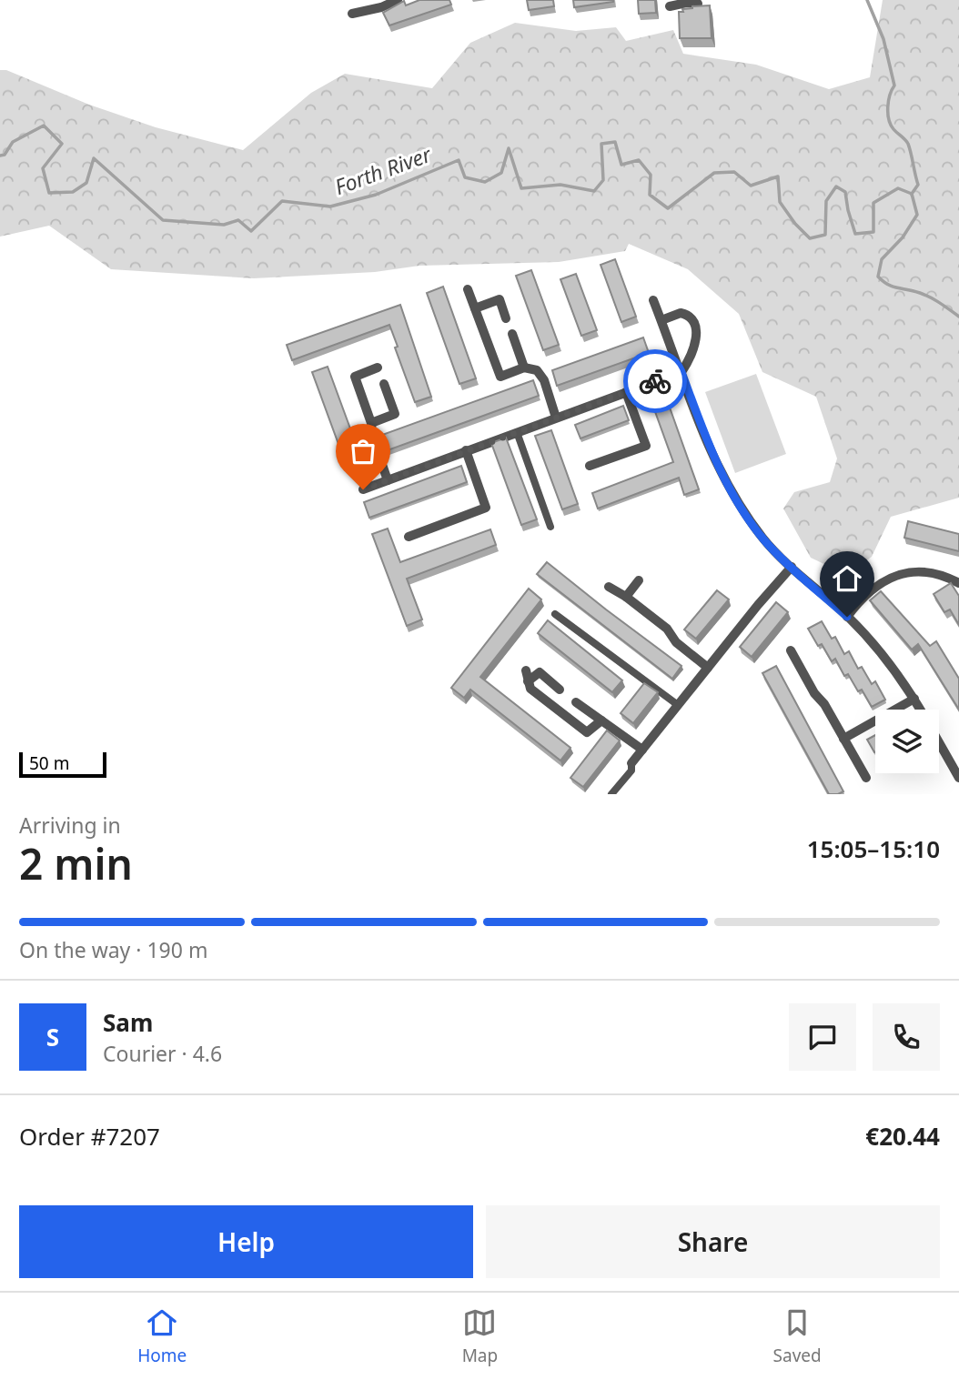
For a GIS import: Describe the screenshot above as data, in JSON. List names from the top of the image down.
{
  "water": ["Forth River"],
  "scale_bar": "50 m",
  "page": {
    "scale": "50 m",
    "heading": ["2 min", "Arriving in", "15:05–15:10"],
    "panel": [
      "Sam",
      "Courier · 4.6",
      "Order #7207",
      "€20.44"
    ],
    "bar": "On the way · 190 m",
    "round": "S",
    "buttons": ["Help", "Share"],
    "tabs": ["Home", "Map", "Saved"]
  }
}
